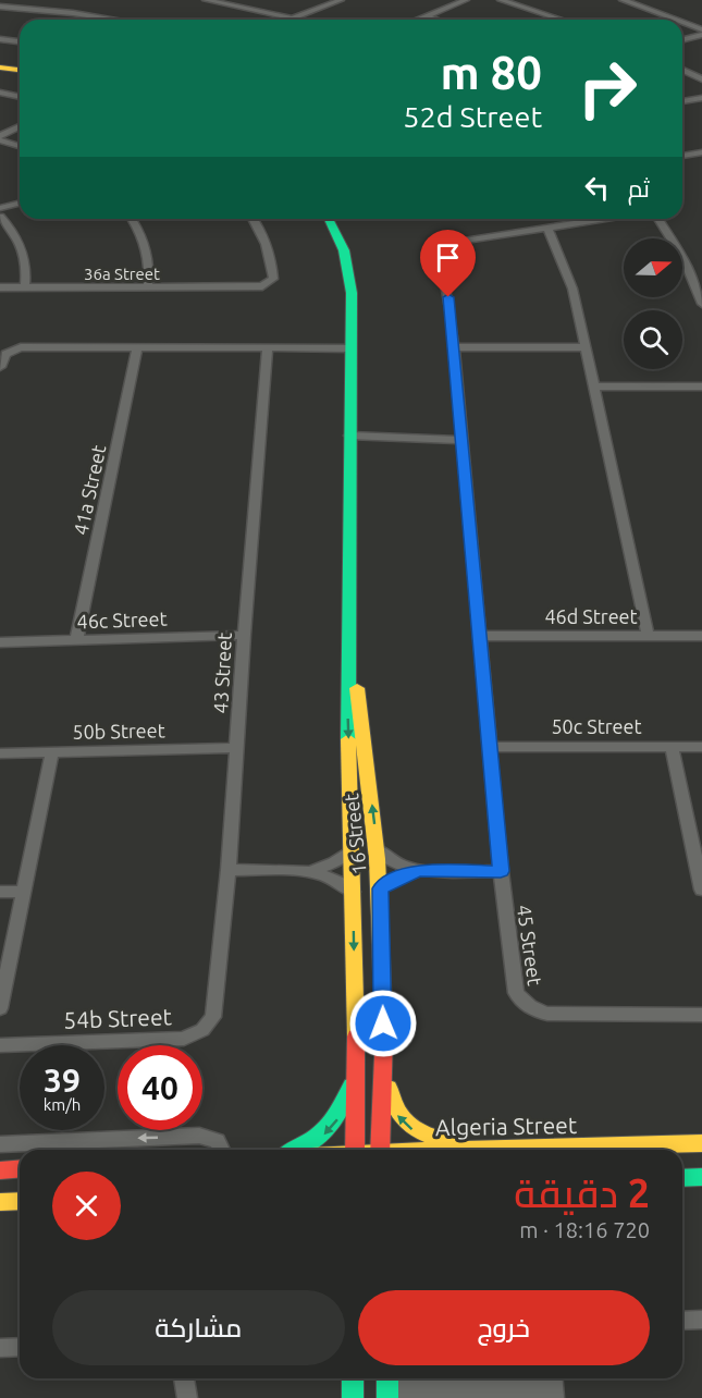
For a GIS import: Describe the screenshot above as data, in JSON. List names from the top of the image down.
{
  "streets": {
    "street": [
      "36a Street",
      "41a Street",
      "46d Street",
      "46c Street",
      "43 Street",
      "50c Street",
      "50b Street",
      "16 Street",
      "45 Street",
      "54b Street",
      "Algeria Street"
    ]
  },
  "crossings": [
    ["41a Street", "46c Street"],
    ["46d Street", "45 Street"],
    ["46c Street", "43 Street"],
    ["43 Street", "50b Street"],
    ["43 Street", "54b Street"],
    ["50c Street", "45 Street"]
  ],
  "north": "right",
  "page": {
    "turn": ["80 m", "52d Street"],
    "then": "ثم",
    "speed": "39 km/h",
    "limit": "40",
    "heading": ["2 دقيقة", "720 m · 18:16"],
    "buttons": ["خروج", "مشاركة"]
  }
}
